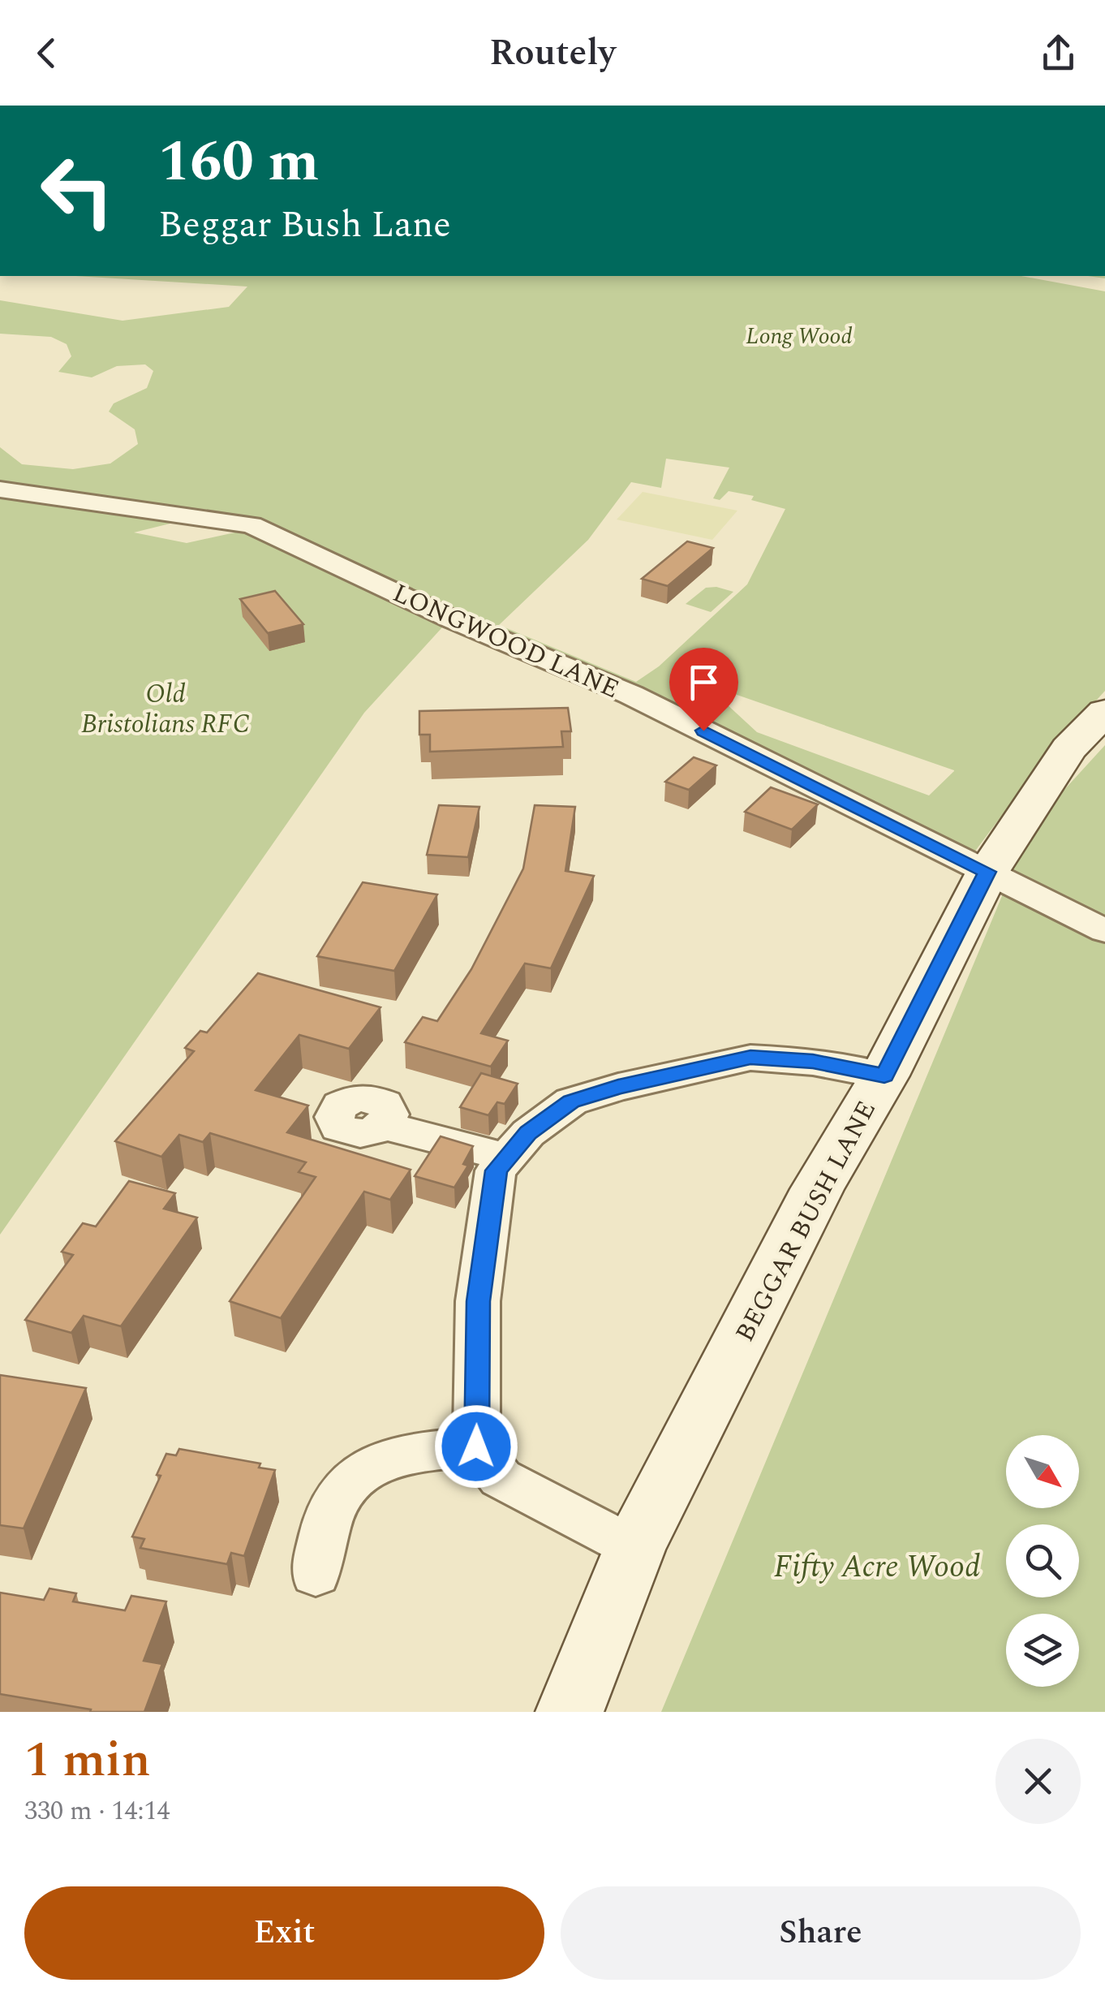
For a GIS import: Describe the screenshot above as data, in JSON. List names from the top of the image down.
{
  "streets": {
    "main road": ["BEGGAR BUSH LANE"],
    "street": ["LONGWOOD LANE"]
  },
  "crossings": [
    ["LONGWOOD LANE", "BEGGAR BUSH LANE"]
  ],
  "parks": ["Long Wood", "Old Bristolians RFC", "Fifty Acre Wood"],
  "north": "bottom right",
  "page": {
    "header": "Routely",
    "turn": ["160 m", "Beggar Bush Lane"],
    "heading": ["1 min", "330 m · 14:14"],
    "buttons": ["Exit", "Share"]
  }
}
